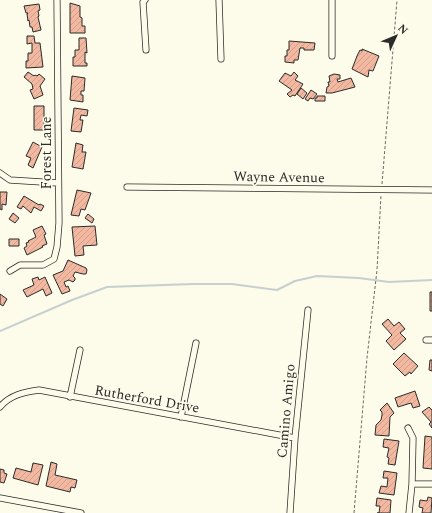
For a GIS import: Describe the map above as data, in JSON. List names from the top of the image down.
{
  "streets": {
    "street": [
      "Forest Lane",
      "Wayne Avenue",
      "Rutherford Drive",
      "Camino Amigo"
    ]
  },
  "crossings": [
    ["Rutherford Drive", "Camino Amigo"]
  ],
  "north": "top right"
}
